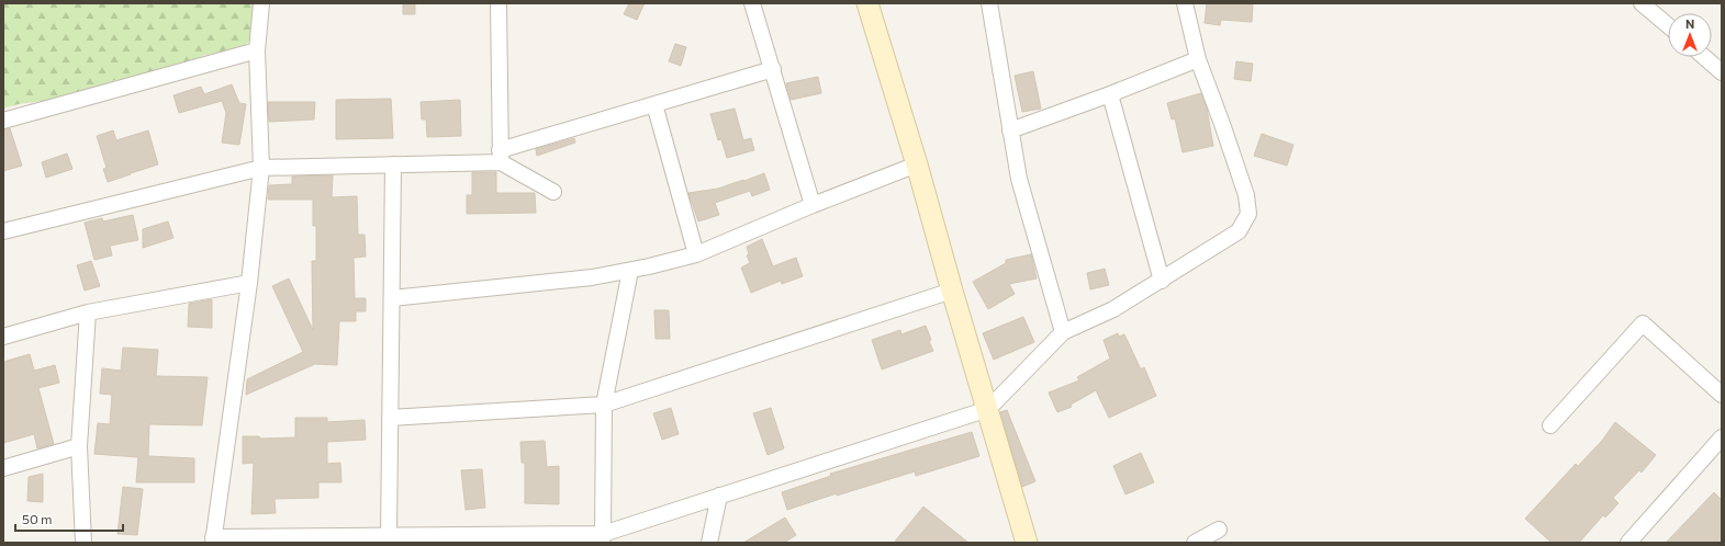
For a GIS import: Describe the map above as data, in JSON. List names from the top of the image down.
{
  "scale_bar": "50 m",
  "north": "top"
}
